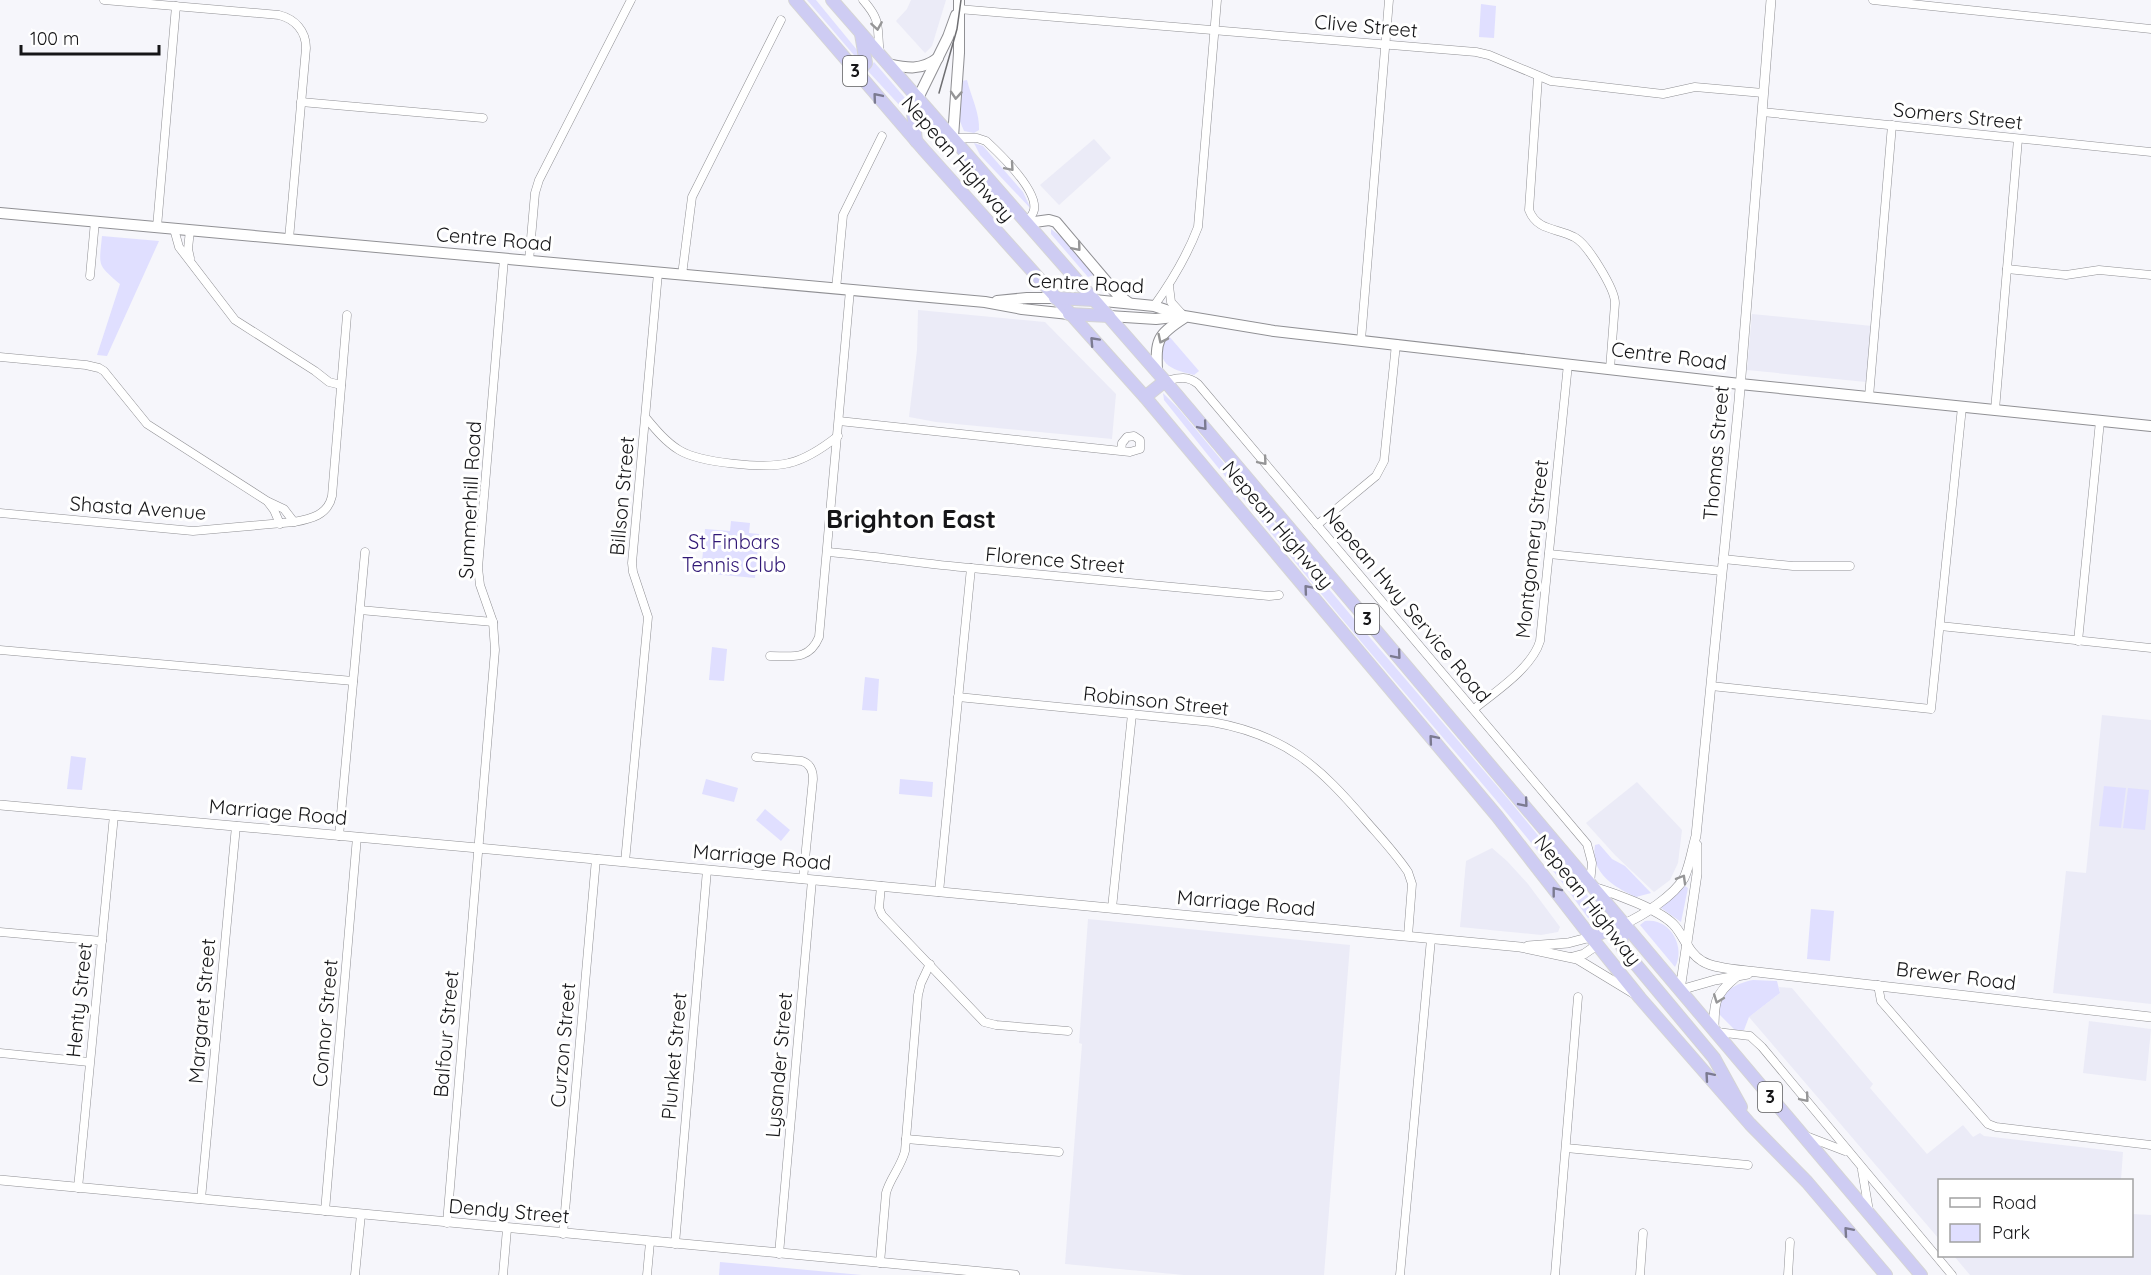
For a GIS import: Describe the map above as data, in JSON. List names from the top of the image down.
{
  "streets": {
    "highway": ["3", "Nepean Highway", "Centre Road"],
    "street": [
      "Clive Street",
      "Somers Street",
      "Thomas Street",
      "Billson Street",
      "Summerhill Road",
      "Shasta Avenue",
      "Montgomery Street",
      "Florence Street",
      "Nepean Hwy Service Road",
      "Robinson Street",
      "Marriage Road",
      "Brewer Road",
      "Henty Street",
      "Margaret Street",
      "Connor Street",
      "Balfour Street",
      "Curzon Street",
      "Plunket Street",
      "Lysander Street",
      "Dendy Street"
    ]
  },
  "crossings": [
    ["Clive Street", "Thomas Street"],
    ["Somers Street", "Thomas Street"],
    ["Nepean Highway", "Centre Road"],
    ["Nepean Highway", "Thomas Street"],
    ["Nepean Highway", "Nepean Hwy Service Road"],
    ["Nepean Highway", "Marriage Road"],
    ["Nepean Highway", "Brewer Road"],
    ["Centre Road", "Thomas Street"],
    ["Centre Road", "Billson Street"],
    ["Centre Road", "Summerhill Road"],
    ["Centre Road", "Montgomery Street"],
    ["Thomas Street", "Brewer Road"],
    ["Billson Street", "Marriage Road"],
    ["Summerhill Road", "Marriage Road"],
    ["Summerhill Road", "Balfour Street"],
    ["Montgomery Street", "Nepean Hwy Service Road"],
    ["Nepean Hwy Service Road", "Brewer Road"],
    ["Robinson Street", "Marriage Road"],
    ["Marriage Road", "Henty Street"],
    ["Marriage Road", "Margaret Street"],
    ["Marriage Road", "Connor Street"],
    ["Marriage Road", "Balfour Street"],
    ["Marriage Road", "Curzon Street"],
    ["Marriage Road", "Plunket Street"],
    ["Marriage Road", "Lysander Street"],
    ["Henty Street", "Dendy Street"],
    ["Margaret Street", "Dendy Street"],
    ["Connor Street", "Dendy Street"],
    ["Balfour Street", "Dendy Street"],
    ["Curzon Street", "Dendy Street"],
    ["Plunket Street", "Dendy Street"],
    ["Lysander Street", "Dendy Street"]
  ],
  "districts": ["Brighton East"],
  "parks": ["St Finbars Tennis Club"],
  "legend": ["Road", "Park"],
  "scale_bar": "100 m"
}
